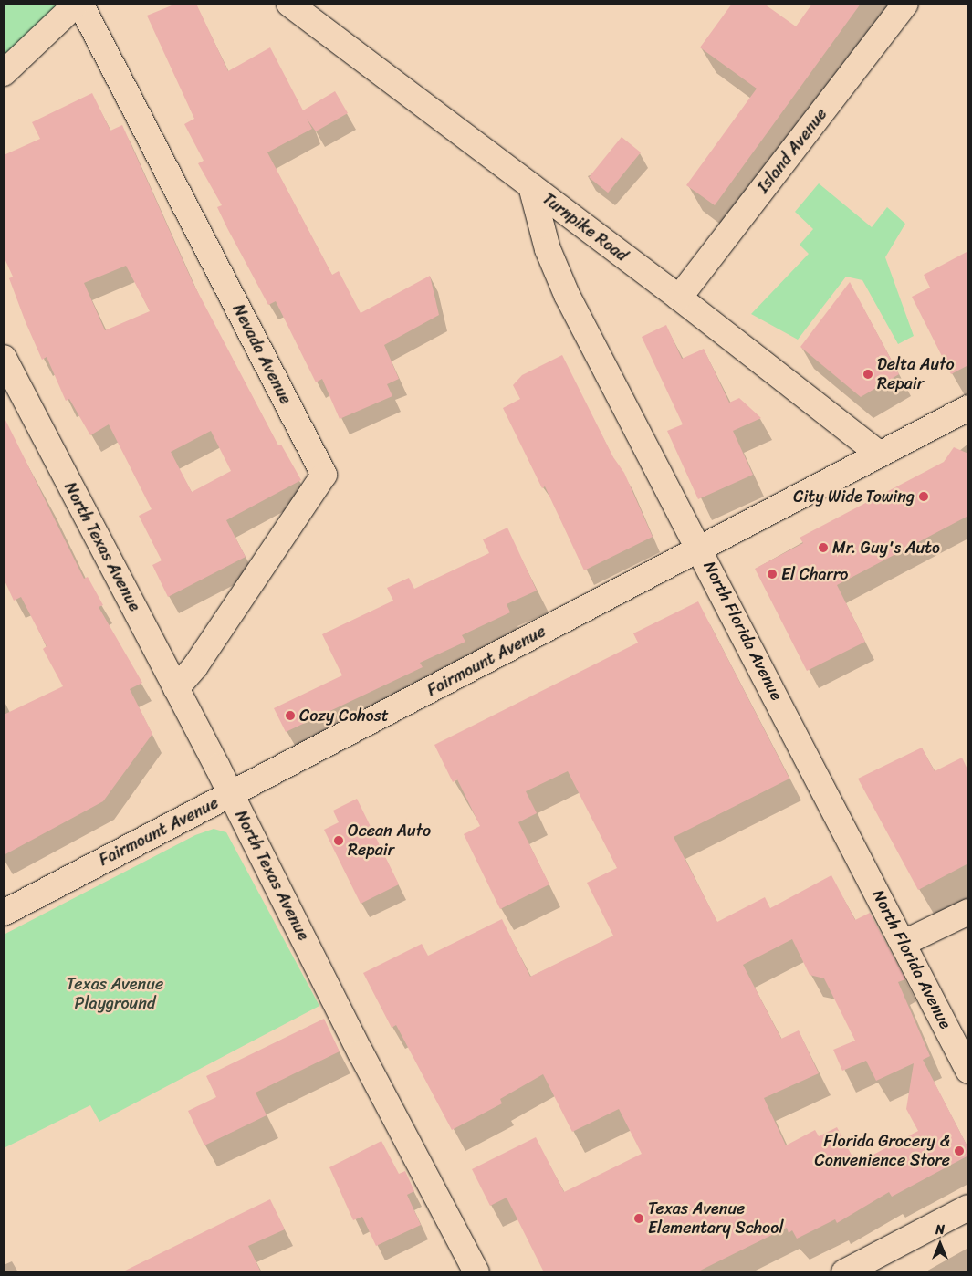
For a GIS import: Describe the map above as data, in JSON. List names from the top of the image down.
{
  "streets": {
    "street": [
      "Island Avenue",
      "Turnpike Road",
      "Nevada Avenue",
      "North Texas Avenue",
      "North Florida Avenue",
      "Fairmount Avenue"
    ]
  },
  "crossings": [
    ["Island Avenue", "Turnpike Road"],
    ["Turnpike Road", "North Florida Avenue"],
    ["Turnpike Road", "Fairmount Avenue"],
    ["Nevada Avenue", "North Texas Avenue"],
    ["North Texas Avenue", "Fairmount Avenue"],
    ["North Florida Avenue", "Fairmount Avenue"]
  ],
  "parks": ["Texas Avenue Playground"],
  "places": [
    "Delta Auto Repair",
    "City Wide Towing",
    "Mr. Guy's Auto",
    "El Charro",
    "Cozy Cohost",
    "Ocean Auto Repair",
    "Florida Grocery & Convenience Store",
    "Texas Avenue Elementary School"
  ],
  "north": "top"
}
